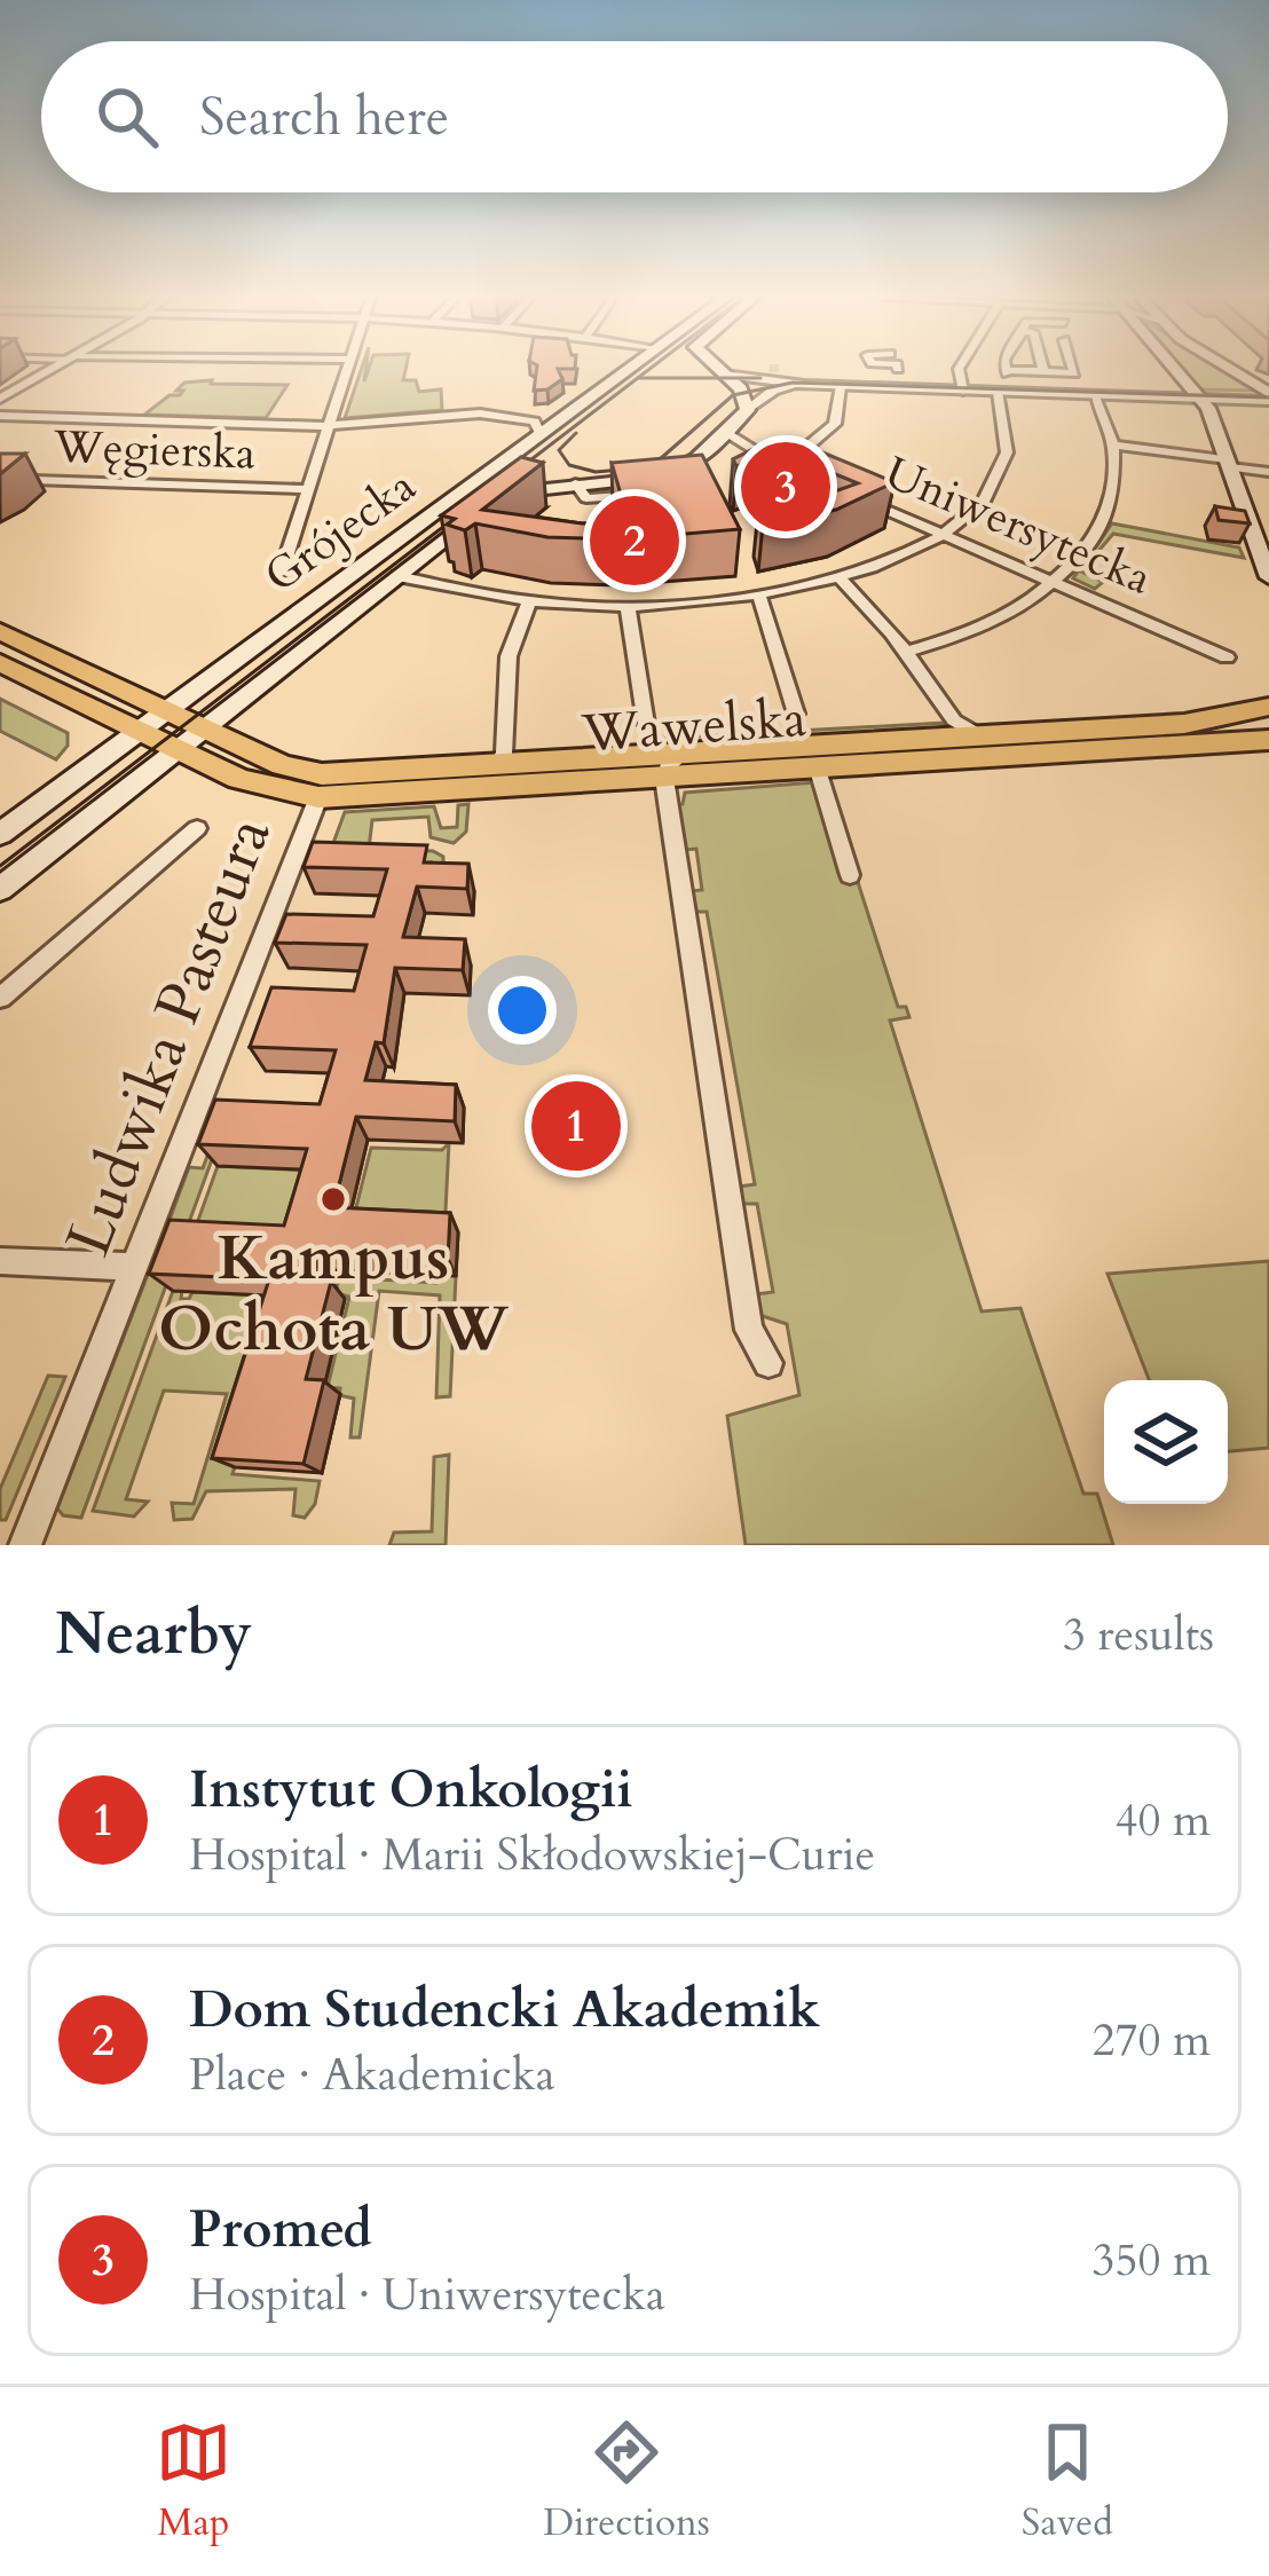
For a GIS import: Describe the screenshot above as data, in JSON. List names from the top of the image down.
{
  "streets": {
    "main road": ["Grójecka", "Wawelska"],
    "street": ["Węgierska", "Uniwersytecka", "Ludwika Pasteura"]
  },
  "crossings": [
    ["Grójecka", "Wawelska"],
    ["Wawelska", "Ludwika Pasteura"]
  ],
  "places": ["Kampus Ochota UW"],
  "page": {
    "search": "Search here",
    "pins": ["3", "2", "1"],
    "heading": ["Nearby", "3 results"],
    "list": [
      {
        "mark": "1",
        "name": "Instytut Onkologii",
        "note": "Hospital · Marii Skłodowskiej-Curie",
        "value": "40 m"
      },
      {
        "mark": "2",
        "name": "Dom Studencki Akademik",
        "note": "Place · Akademicka",
        "value": "270 m"
      },
      {
        "mark": "3",
        "name": "Promed",
        "note": "Hospital · Uniwersytecka",
        "value": "350 m"
      }
    ],
    "nav": ["Map", "Directions", "Saved"]
  }
}
